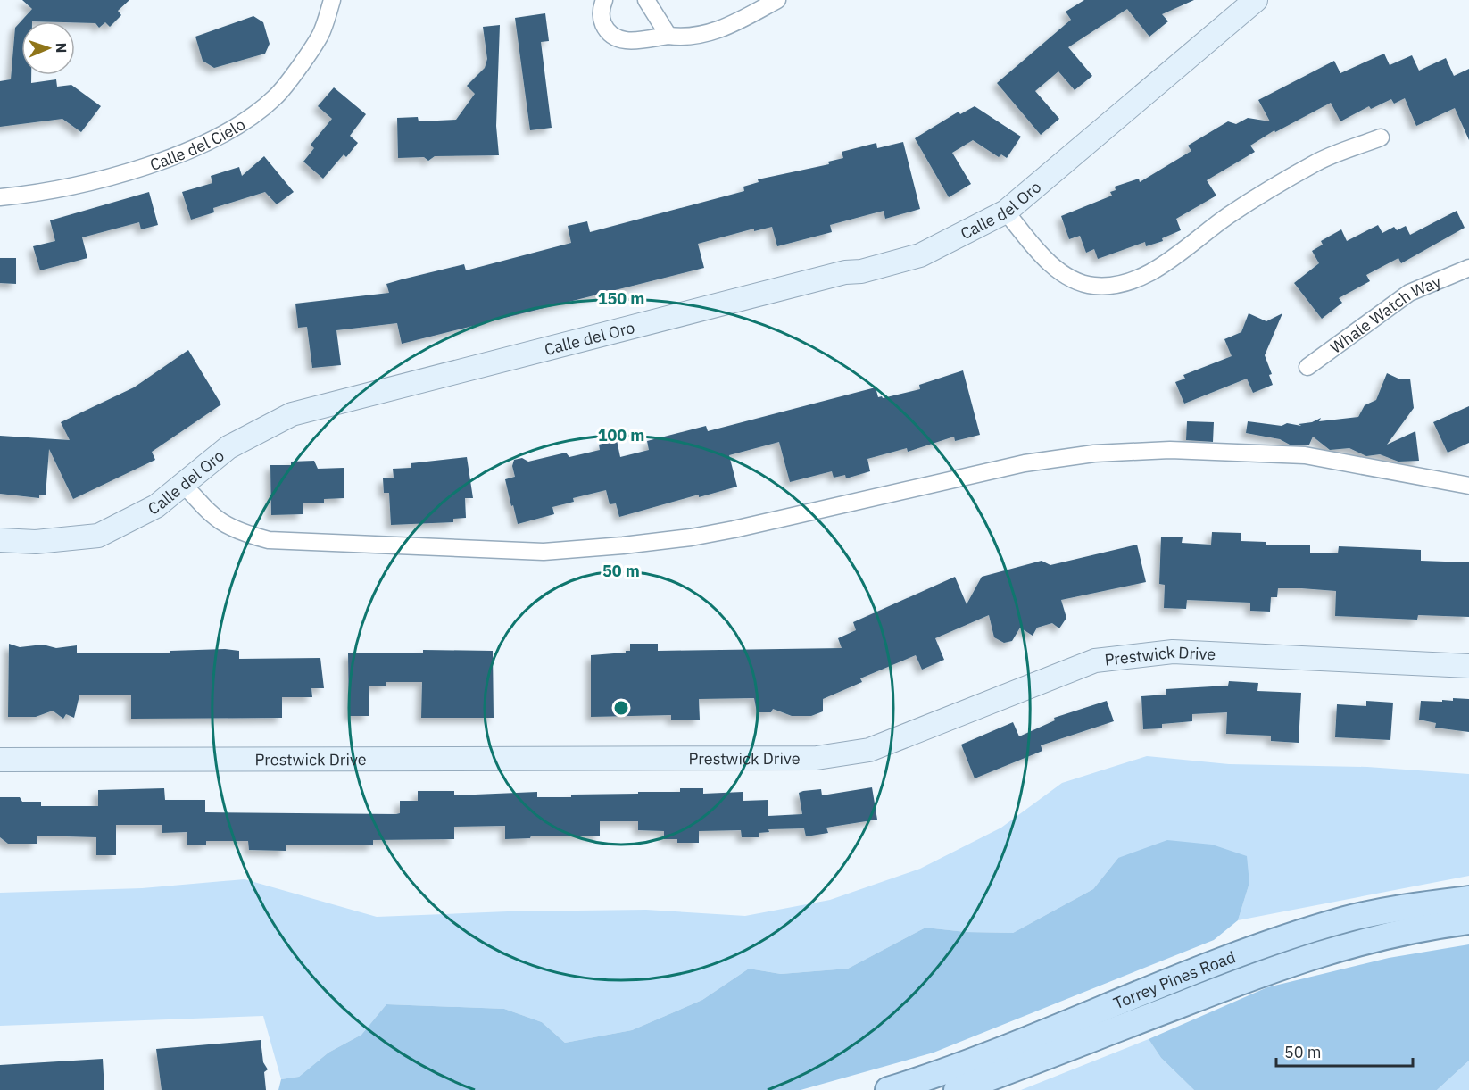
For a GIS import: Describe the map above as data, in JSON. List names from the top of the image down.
{
  "streets": {
    "main road": ["Torrey Pines Road"],
    "street": [
      "Calle del Cielo",
      "Calle del Oro",
      "Whale Watch Way",
      "Prestwick Drive"
    ]
  },
  "scale_bar": "50 m",
  "north": "right",
  "rings": ["150 m", "100 m", "50 m"]
}
